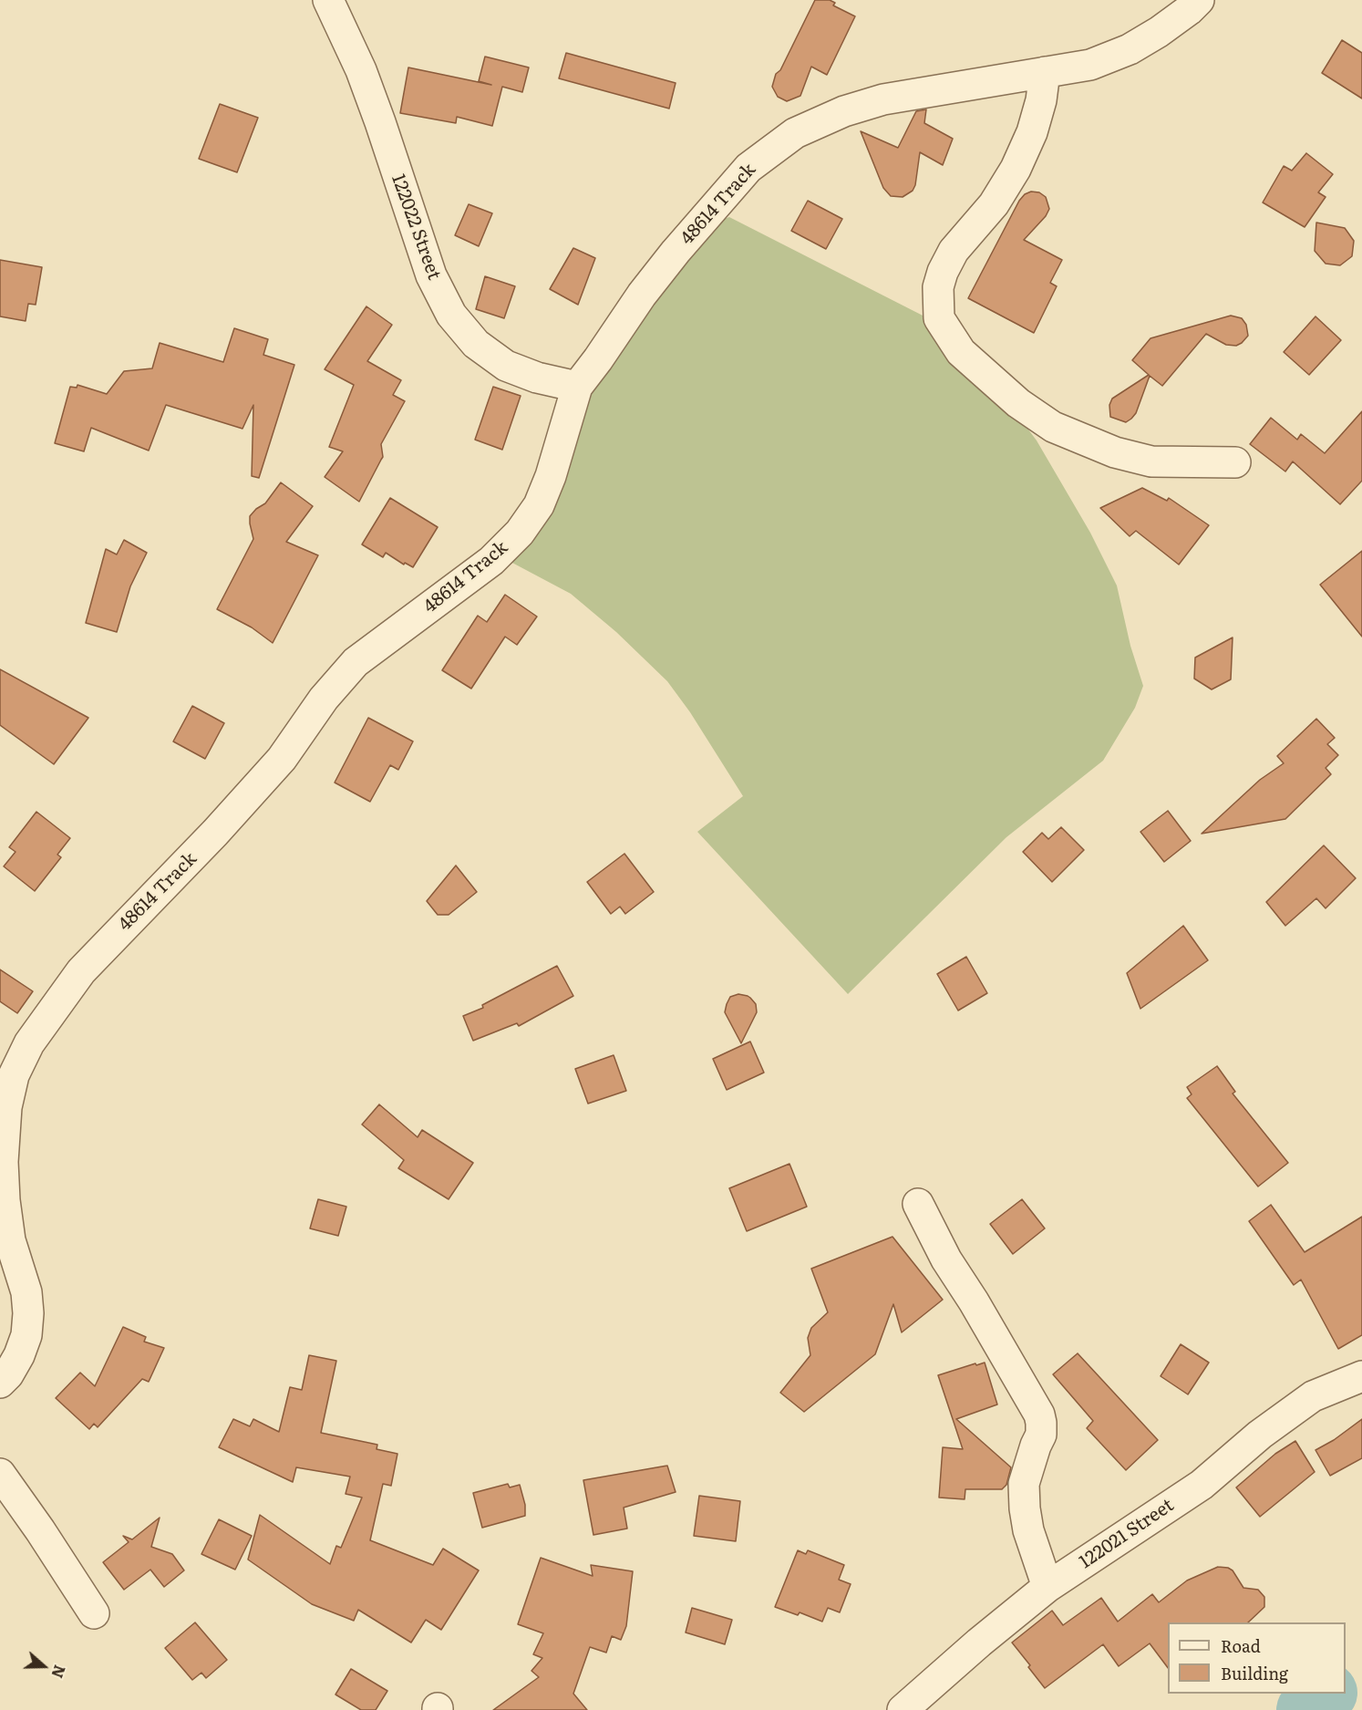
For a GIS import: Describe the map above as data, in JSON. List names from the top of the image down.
{
  "streets": {
    "street": ["48614 Track", "122022 Street", "122021 Street"]
  },
  "crossings": [
    ["48614 Track", "122022 Street"]
  ],
  "legend": ["Road", "Building"],
  "north": "right"
}
